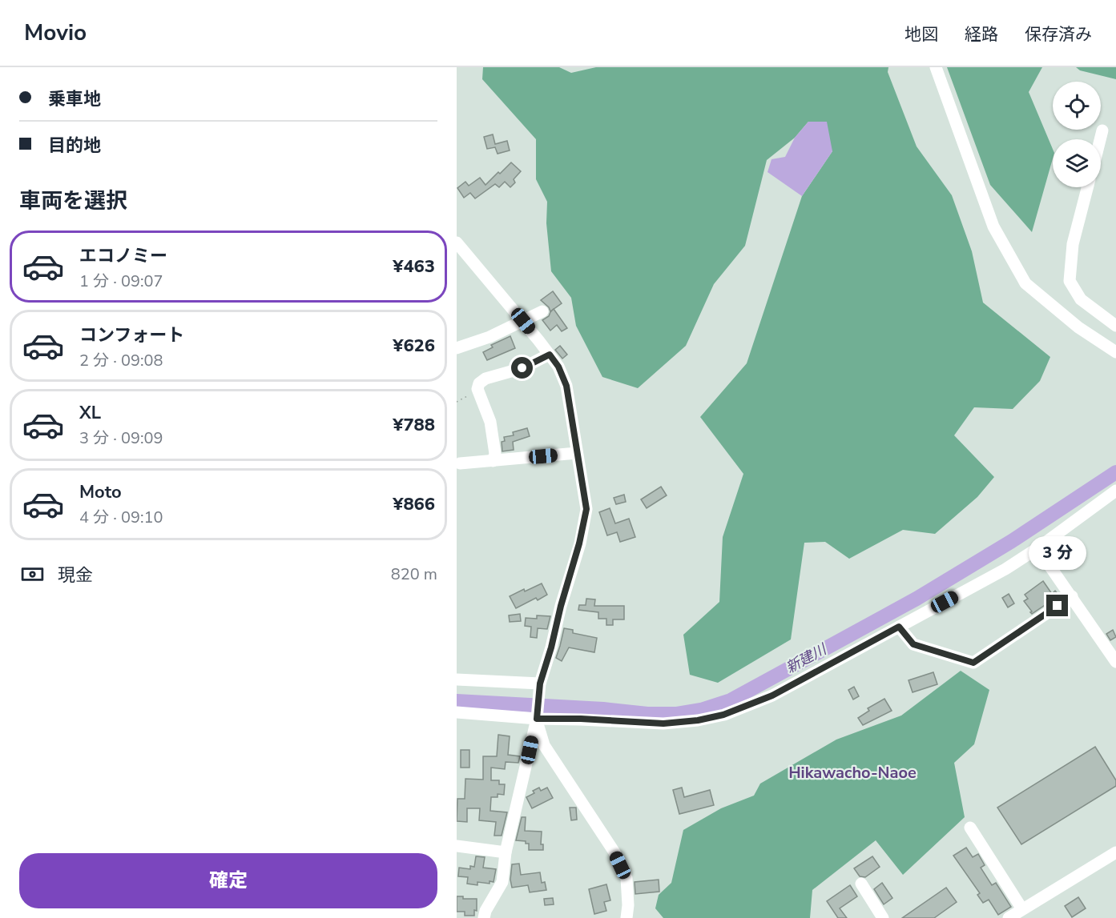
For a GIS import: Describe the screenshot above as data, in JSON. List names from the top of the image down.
{
  "districts": ["Hikawacho-Naoe"],
  "water": ["新建川"],
  "page": {
    "header": "Movio",
    "nav": ["地図", "経路", "保存済み"],
    "banner": ["乗車地", "目的地"],
    "heading": "車両を選択",
    "list": [
      {
        "name": "エコノミー",
        "note": "1 分 · 09:07",
        "value": "¥463"
      },
      {
        "name": "コンフォート",
        "note": "2 分 · 09:08",
        "value": "¥626"
      },
      {
        "name": "XL",
        "note": "3 分 · 09:09",
        "value": "¥788"
      },
      {
        "name": "Moto",
        "note": "4 分 · 09:10",
        "value": "¥866"
      }
    ],
    "bubble": "3 分",
    "pay": ["現金", "820 m"],
    "buttons": "確定"
  }
}
